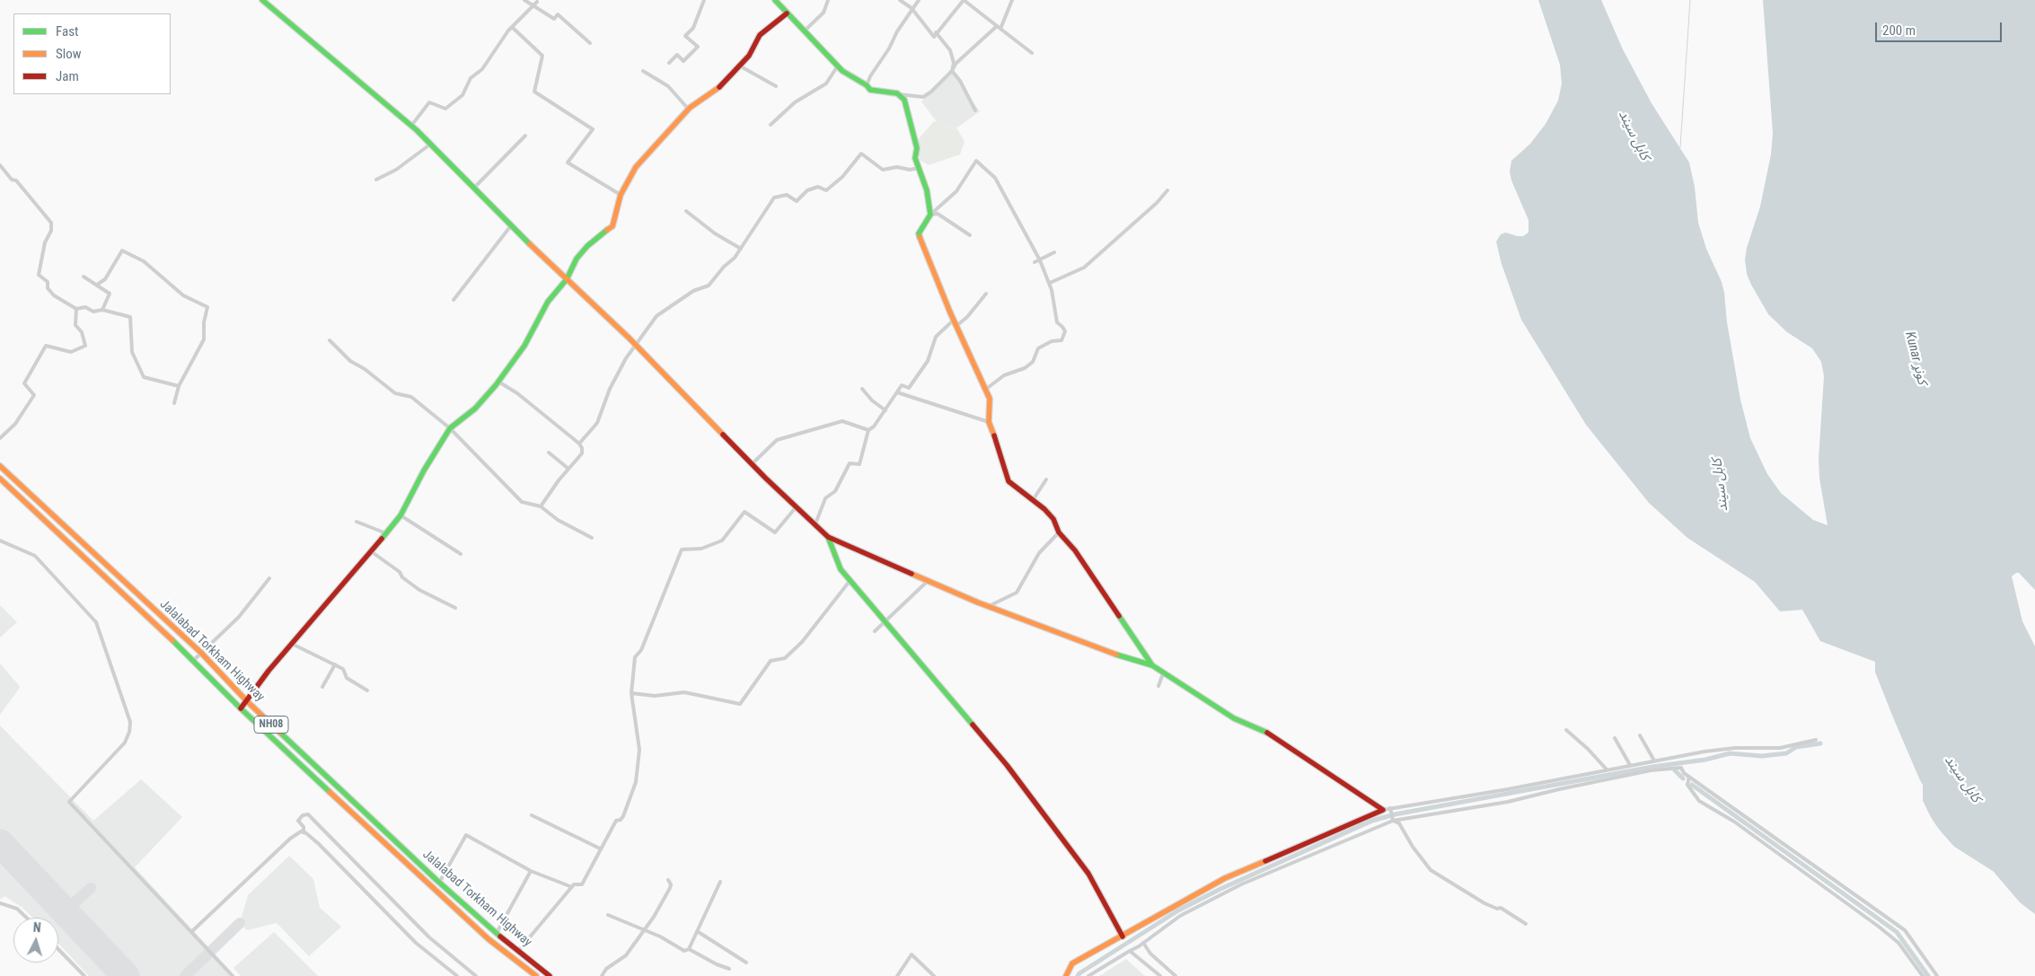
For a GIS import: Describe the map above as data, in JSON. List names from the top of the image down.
{
  "streets": {
    "main road": ["Jalalabad Torkham Highway", "NH08"]
  },
  "water": ["کابل سيند", "Kunar کونړ"],
  "legend": ["Fast", "Slow", "Jam"],
  "scale_bar": "200 m",
  "north": "top"
}
